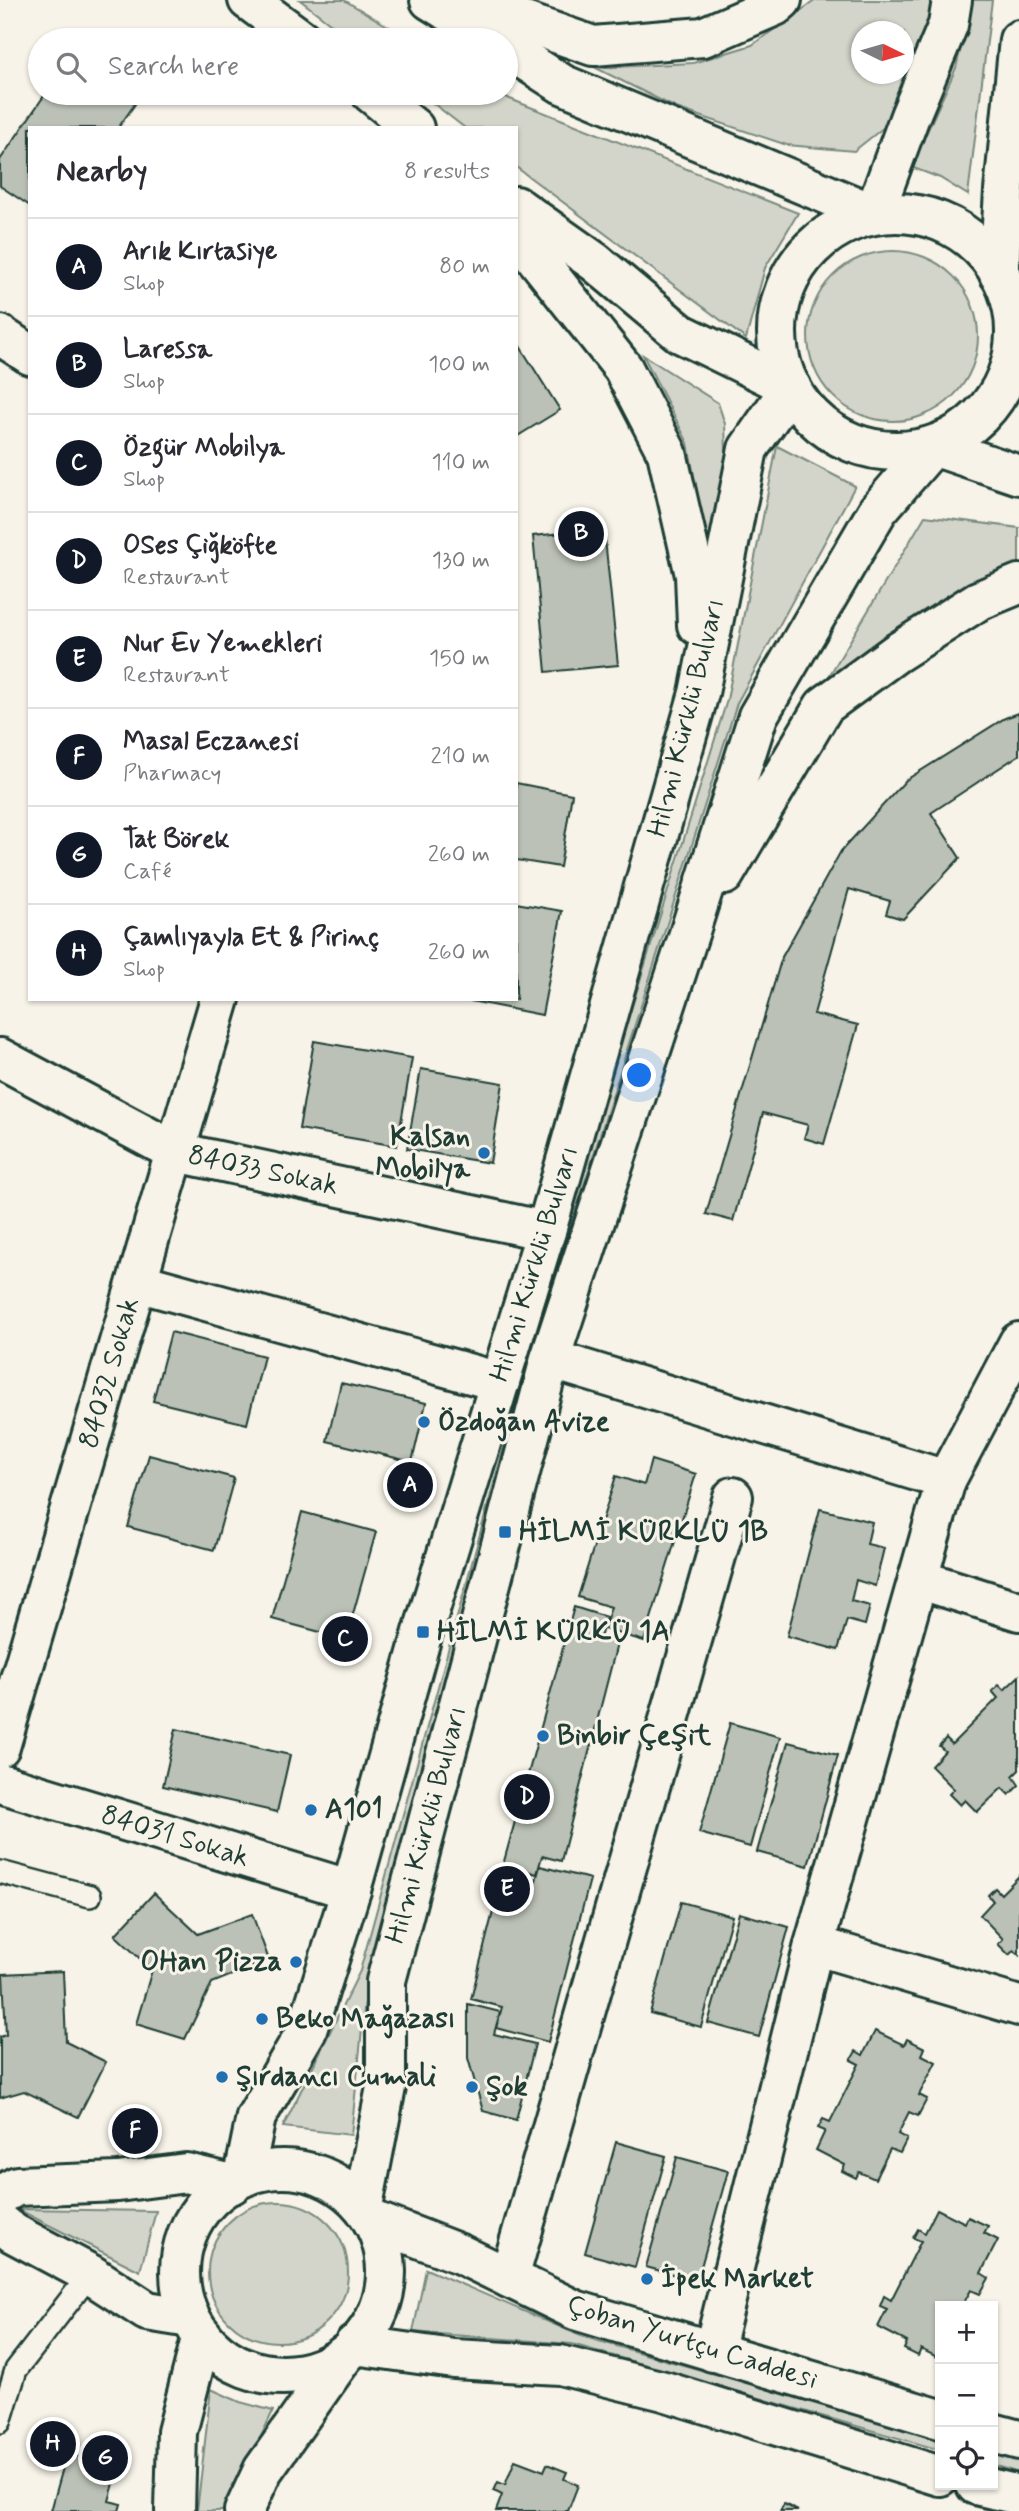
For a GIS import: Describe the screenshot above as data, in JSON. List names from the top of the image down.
{
  "streets": {
    "main road": [
      "Hilmi Kürklü Bulvarı",
      "84033 Sokak",
      "84032 Sokak",
      "84031 Sokak",
      "Çoban Yurtçu Caddesi"
    ]
  },
  "crossings": [
    ["Hilmi Kürklü Bulvarı", "84033 Sokak"],
    ["Hilmi Kürklü Bulvarı", "84031 Sokak"],
    ["Hilmi Kürklü Bulvarı", "Çoban Yurtçu Caddesi"],
    ["84033 Sokak", "84032 Sokak"]
  ],
  "places": {
    "other": [
      "Kalsan Mobilya",
      "Özdoğan Avize",
      "Binbir Çeşit",
      "A101",
      "OHan Pizza",
      "Beko Mağazası",
      "Şırdancı Cumali",
      "Şok",
      "İpek Market"
    ],
    "transit": ["HİLMİ KÜRKLÜ 1B", "HİLMİ KÜRKÜ 1A"]
  },
  "north": "right",
  "page": {
    "search": "Search here",
    "heading": ["Nearby", "8 results"],
    "list": [
      {
        "mark": "A",
        "name": "Arık Kırtasiye",
        "note": "Shop",
        "value": "80 m"
      },
      {
        "mark": "B",
        "name": "Laressa",
        "note": "Shop",
        "value": "100 m"
      },
      {
        "mark": "C",
        "name": "Özgür Mobilya",
        "note": "Shop",
        "value": "110 m"
      },
      {
        "mark": "D",
        "name": "OSes Çiğköfte",
        "note": "Restaurant",
        "value": "130 m"
      },
      {
        "mark": "E",
        "name": "Nur Ev Yemekleri",
        "note": "Restaurant",
        "value": "150 m"
      },
      {
        "mark": "F",
        "name": "Masal Eczanesi",
        "note": "Pharmacy",
        "value": "210 m"
      },
      {
        "mark": "G",
        "name": "Tat Börek",
        "note": "Café",
        "value": "260 m"
      },
      {
        "mark": "H",
        "name": "Çamlıyayla Et & Pirinç",
        "note": "Shop",
        "value": "260 m"
      }
    ],
    "pins": [
      "B",
      "A",
      "C",
      "D",
      "E",
      "F",
      "H",
      "G"
    ],
    "map_buttons": ["+", "−"]
  }
}
